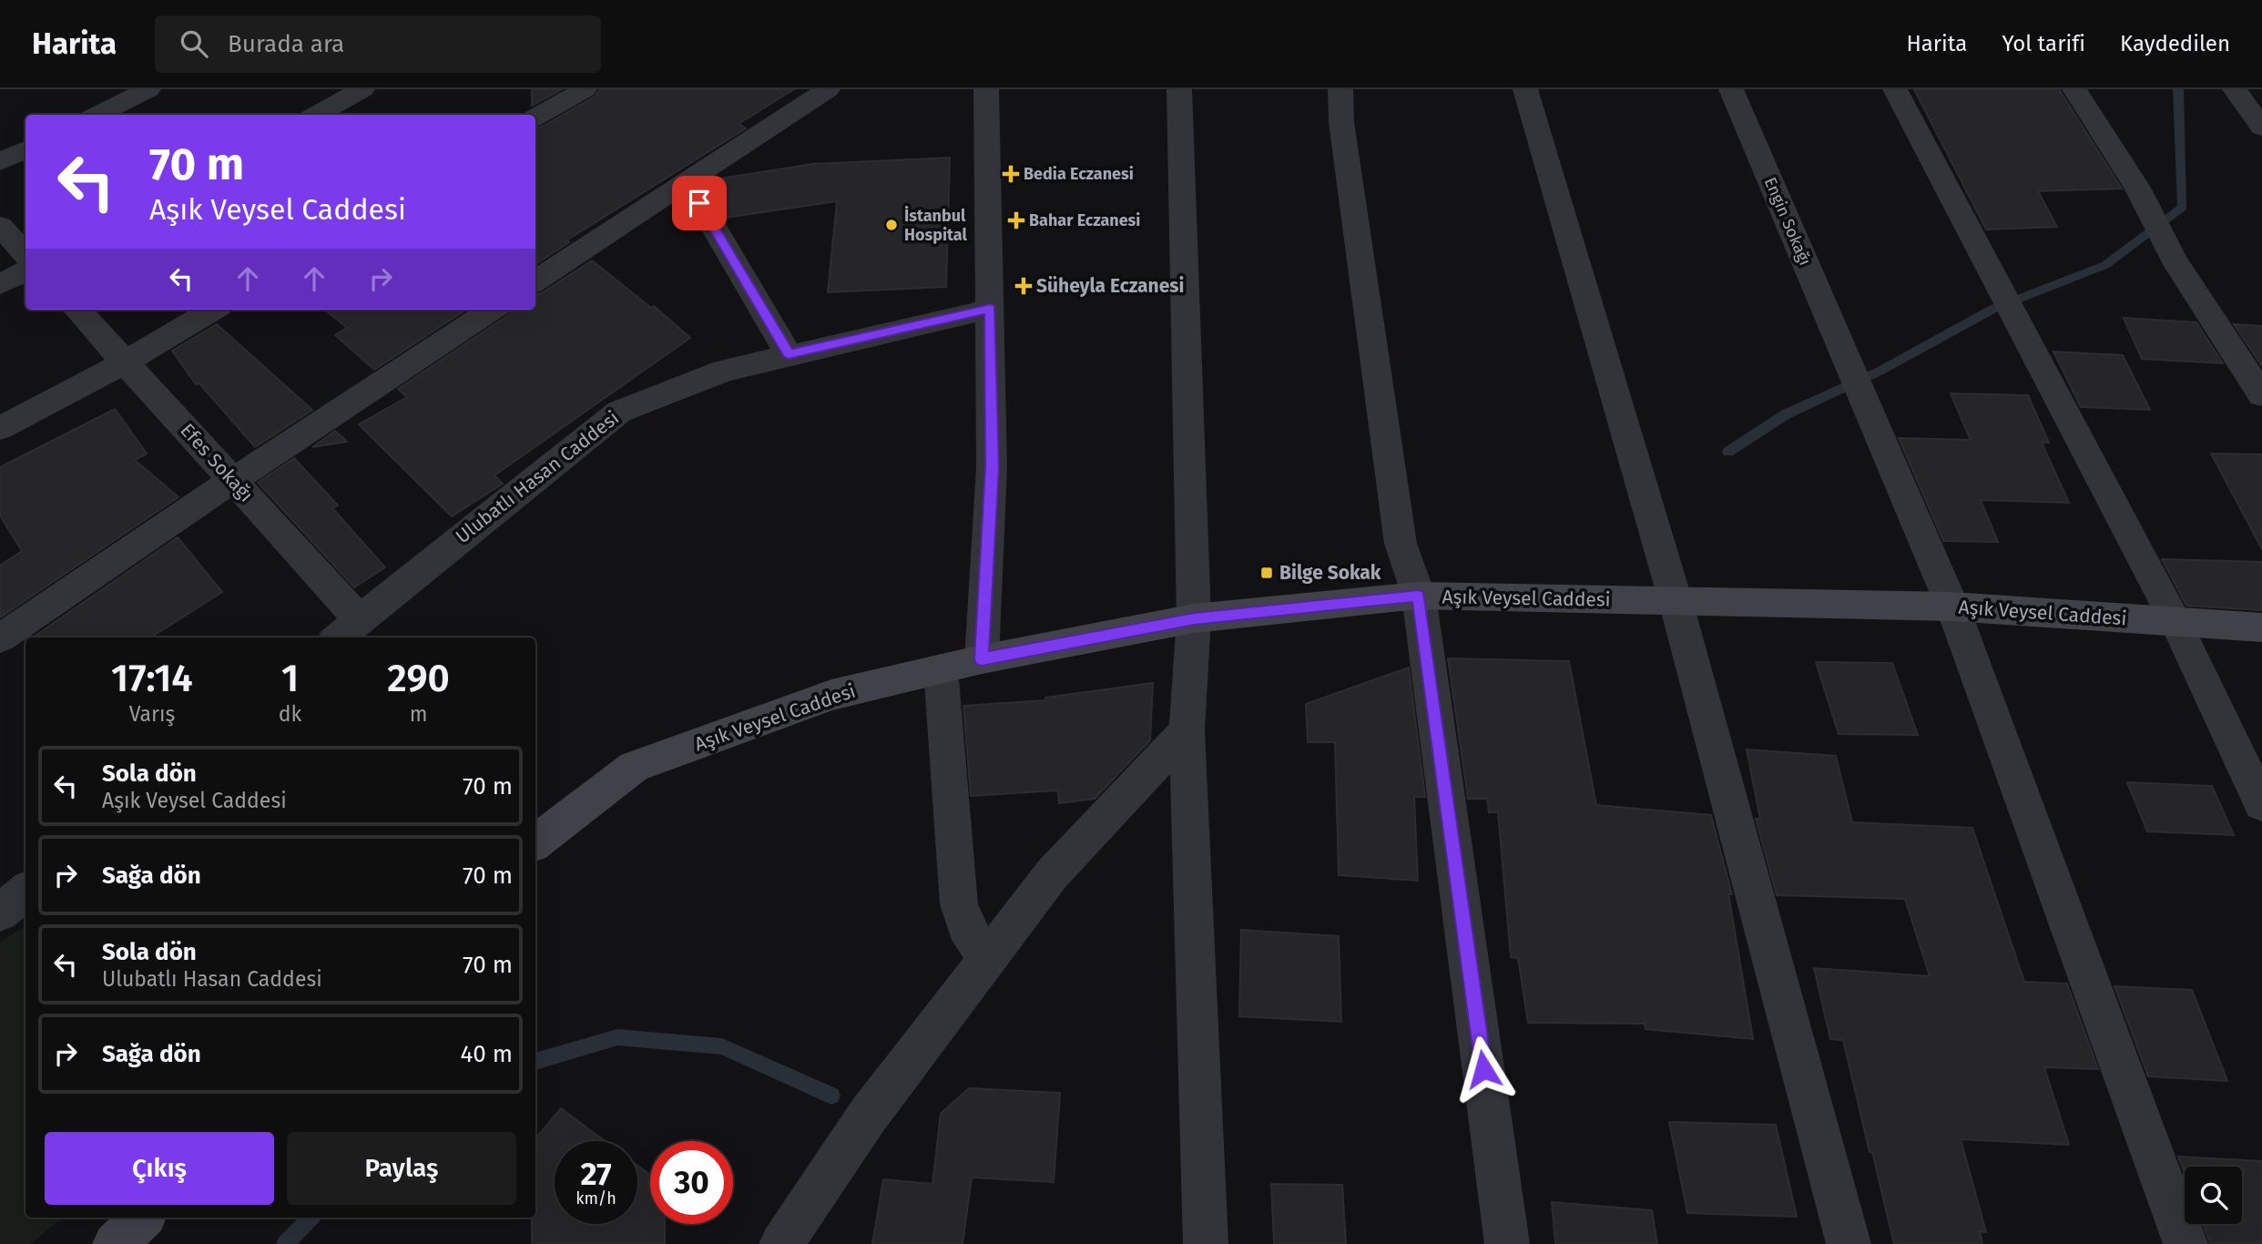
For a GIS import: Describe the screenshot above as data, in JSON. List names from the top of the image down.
{
  "streets": {
    "main road": ["Aşık Veysel Caddesi"],
    "street": ["Engin Sokağı", "Efes Sokağı", "Ulubatlı Hasan Caddesi"]
  },
  "crossings": [
    ["Engin Sokağı", "Aşık Veysel Caddesi"],
    ["Efes Sokağı", "Ulubatlı Hasan Caddesi"]
  ],
  "places": {
    "health": ["Bedia Eczanesi", "Bahar Eczanesi", "Süheyla Eczanesi"],
    "other": ["İstanbul Hospital"],
    "transit": ["Bilge Sokak"]
  },
  "page": {
    "header": "Harita",
    "search": "Burada ara",
    "nav": ["Harita", "Yol tarifi", "Kaydedilen"],
    "turn": ["70 m", "Aşık Veysel Caddesi"],
    "eta": [
      "17:14",
      "Varış",
      "1",
      "dk",
      "290",
      "m"
    ],
    "list": [
      {
        "name": "Sola dön",
        "note": "Aşık Veysel Caddesi",
        "value": "70 m"
      },
      {
        "name": "Sağa dön",
        "value": "70 m"
      },
      {
        "name": "Sola dön",
        "note": "Ulubatlı Hasan Caddesi",
        "value": "70 m"
      },
      {
        "name": "Sağa dön",
        "value": "40 m"
      }
    ],
    "buttons": ["Çıkış", "Paylaş"],
    "speed": "27 km/h",
    "limit": "30"
  }
}
